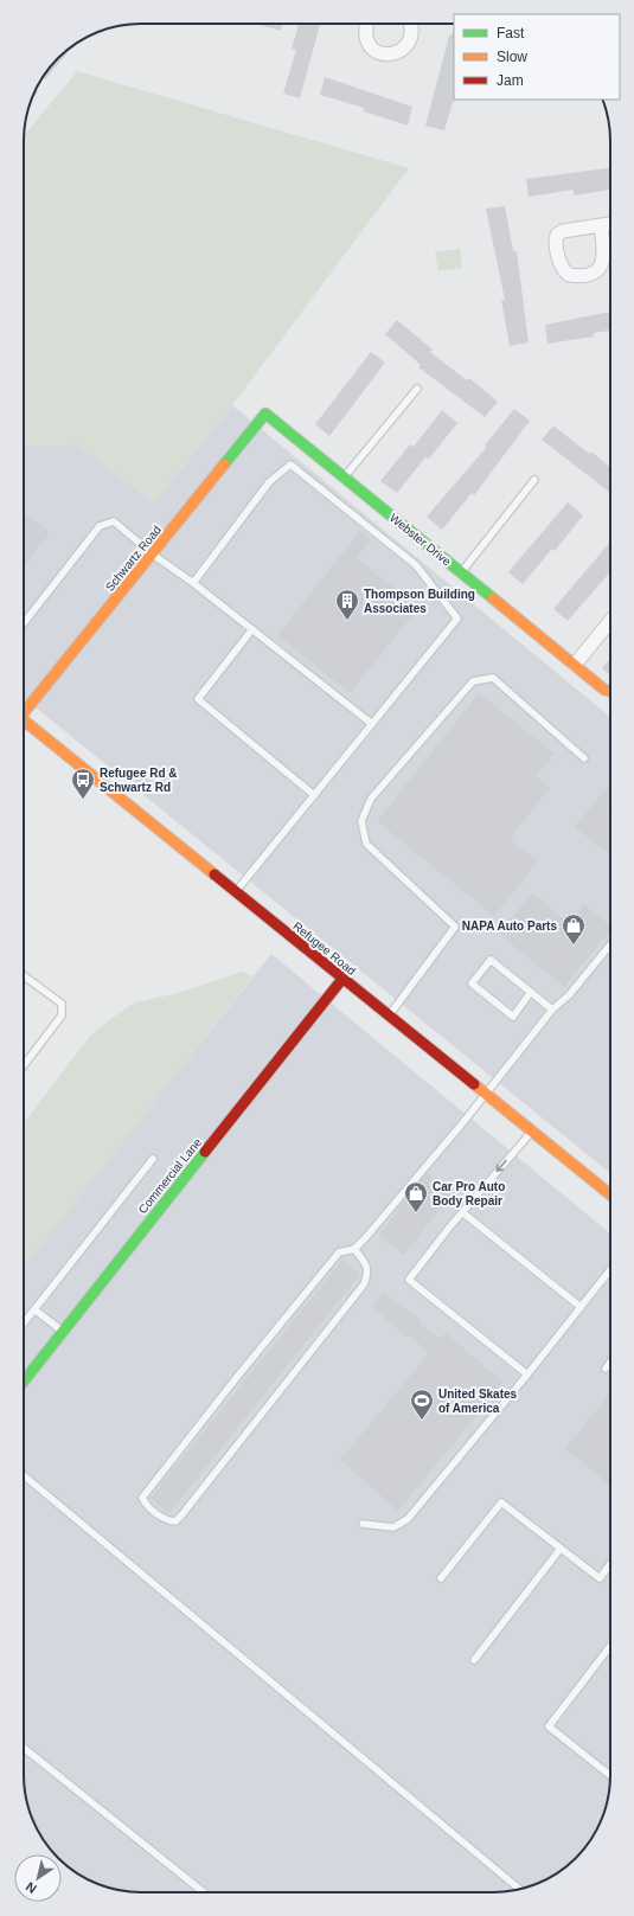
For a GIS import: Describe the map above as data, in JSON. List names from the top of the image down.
{
  "streets": {
    "street": [
      "Webster Drive",
      "Schwartz Road",
      "Refugee Road",
      "Commercial Lane"
    ]
  },
  "crossings": [
    ["Webster Drive", "Schwartz Road"],
    ["Refugee Road", "Commercial Lane"]
  ],
  "places": {
    "building": ["Thompson Building Associates"],
    "bus stop": ["Refugee Rd & Schwartz Rd"],
    "shop": ["NAPA Auto Parts", "Car Pro Auto Body Repair"],
    "sports": ["United Skates of America"]
  },
  "legend": ["Fast", "Slow", "Jam"],
  "north": "bottom left"
}
